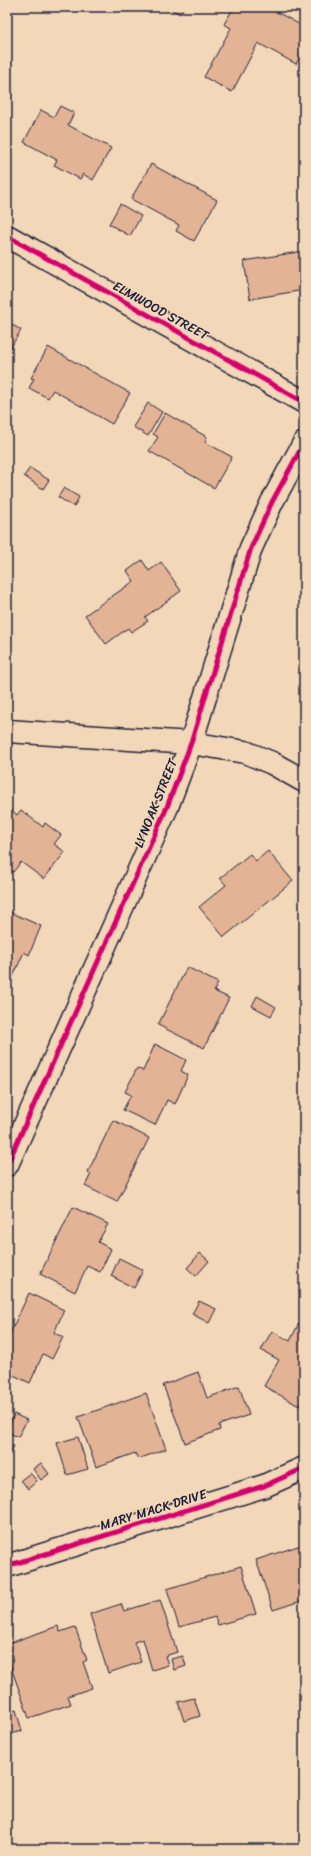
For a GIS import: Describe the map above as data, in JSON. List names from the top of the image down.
{
  "streets": {
    "street": ["ELMWOOD STREET", "LYNOAK STREET", "MARY MACK DRIVE"]
  }
}
